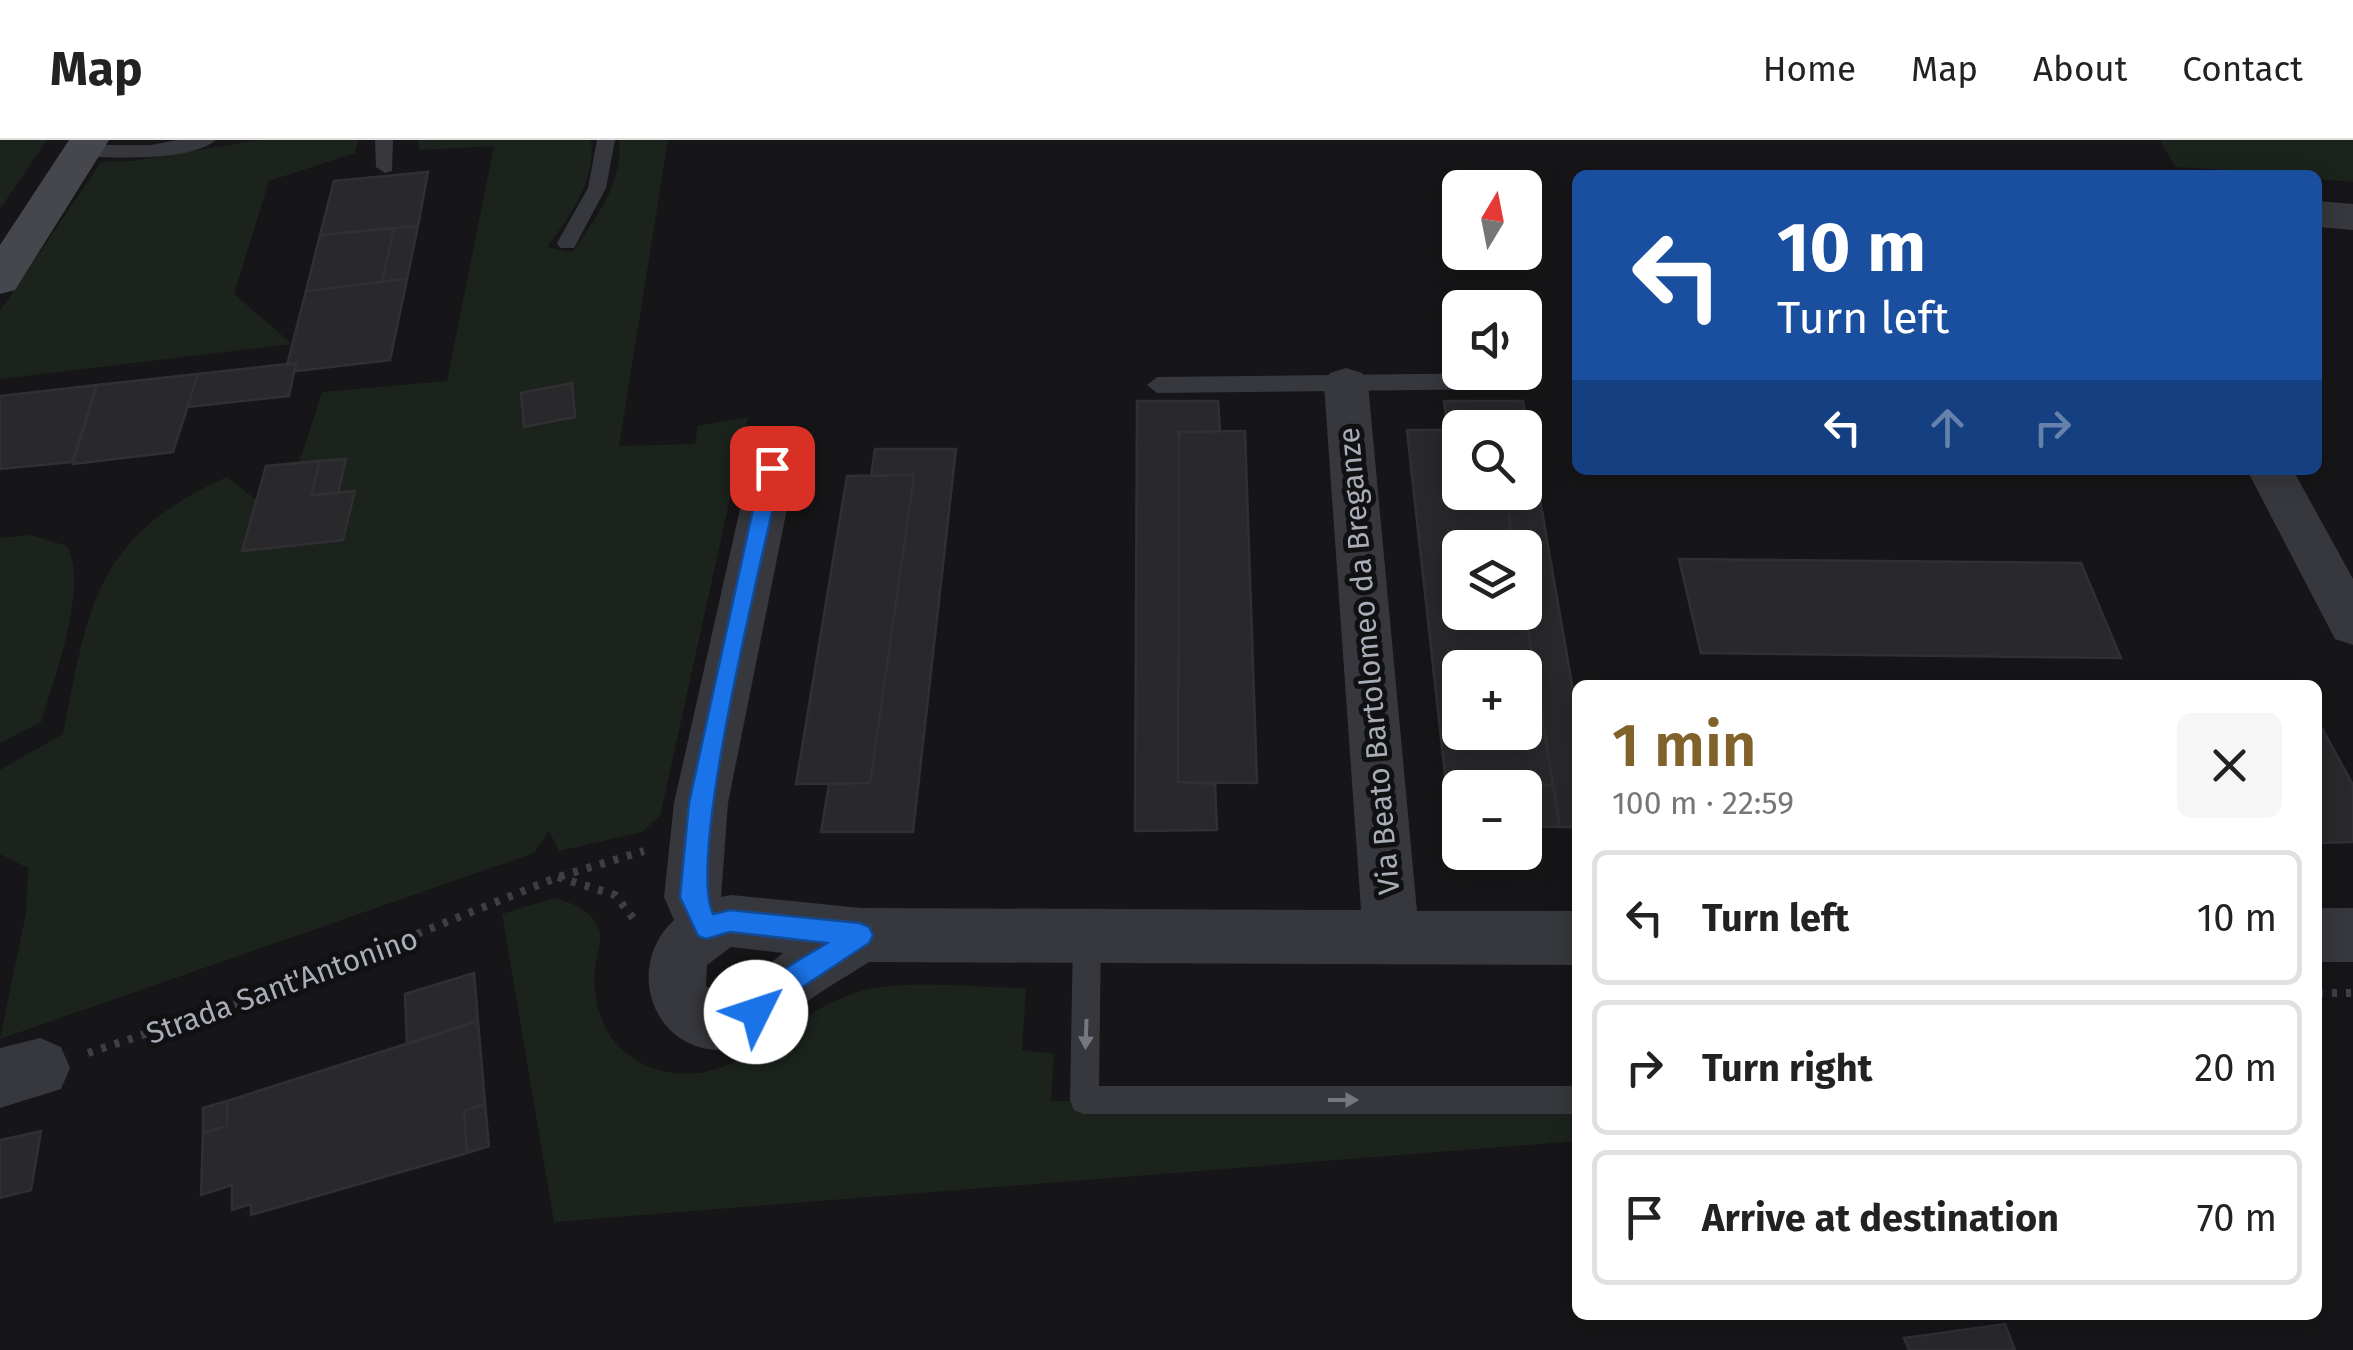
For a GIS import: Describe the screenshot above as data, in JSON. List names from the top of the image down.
{
  "streets": {
    "street": ["Via Beato Bartolomeo da Breganze"],
    "path": ["Strada Sant'Antonino"]
  },
  "north": "top",
  "page": {
    "header": "Map",
    "nav": [
      "Home",
      "Map",
      "About",
      "Contact"
    ],
    "map_buttons": ["+", "−"],
    "turn": ["10 m", "Turn left"],
    "heading": ["1 min", "100 m · 22:59"],
    "list": [
      {
        "name": "Turn left",
        "value": "10 m"
      },
      {
        "name": "Turn right",
        "value": "20 m"
      },
      {
        "name": "Arrive at destination",
        "value": "70 m"
      }
    ]
  }
}
